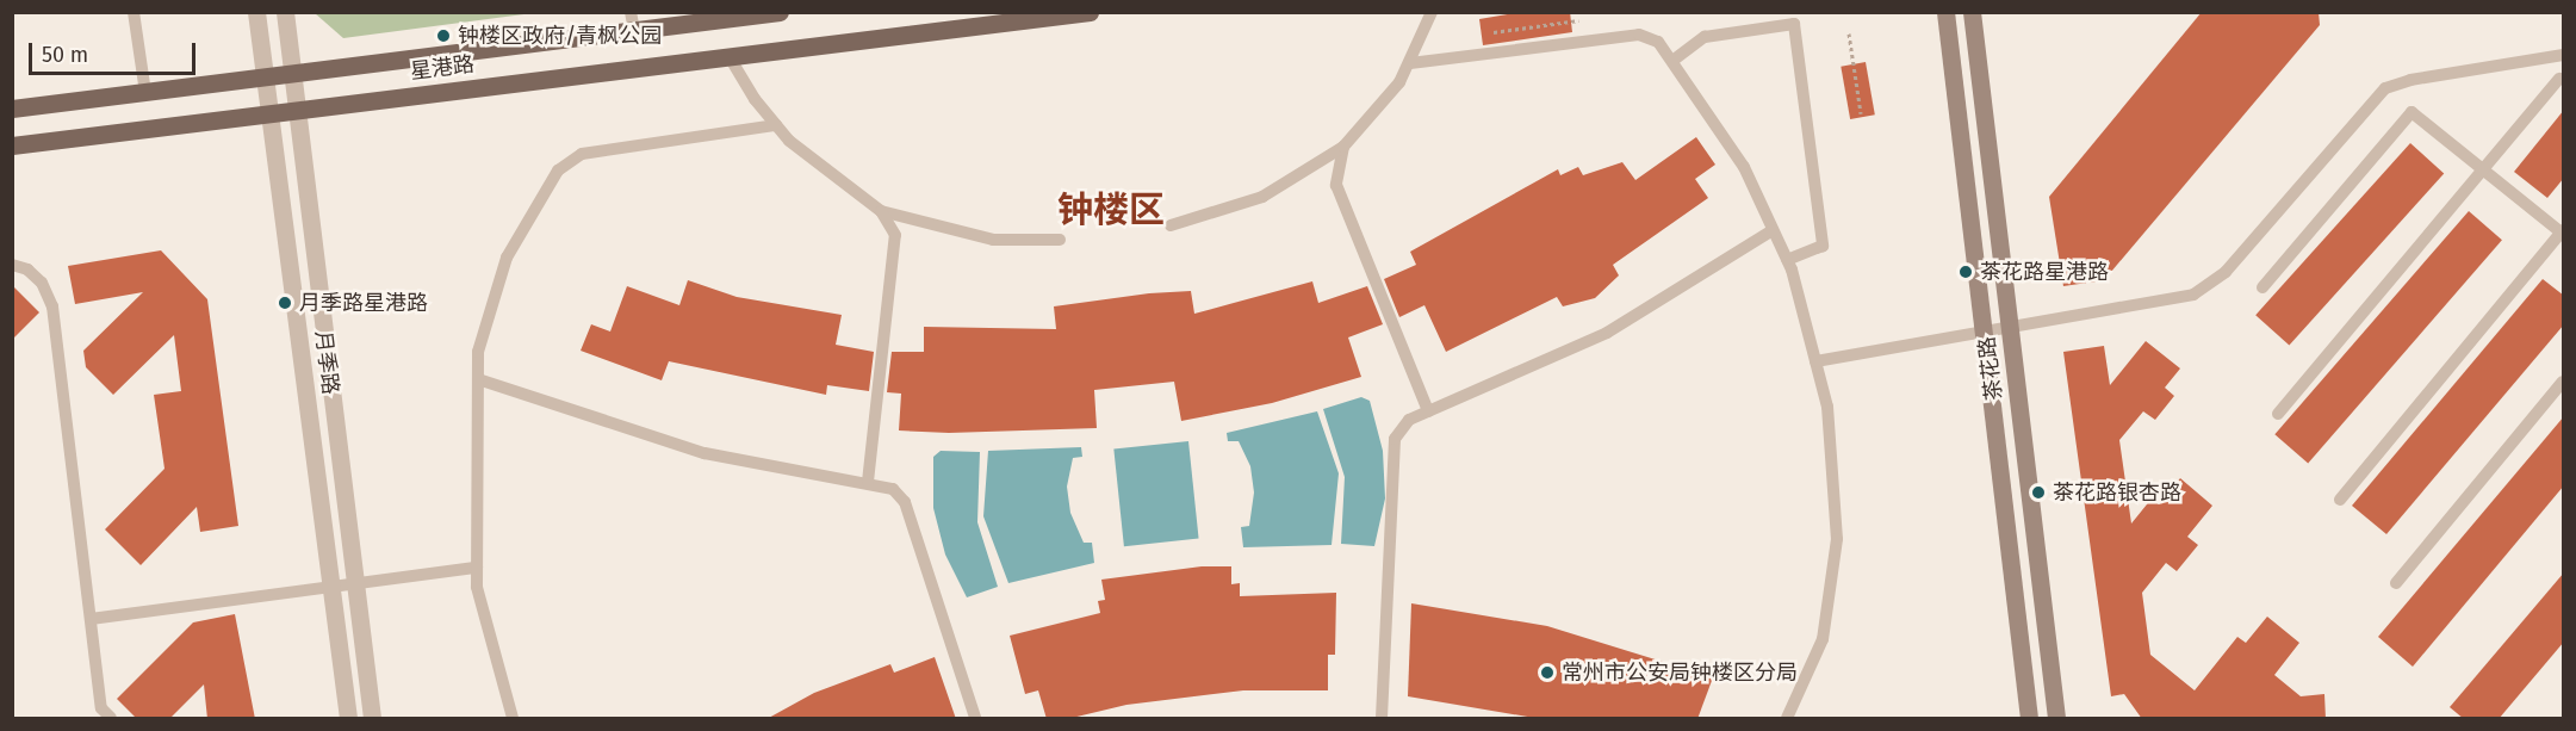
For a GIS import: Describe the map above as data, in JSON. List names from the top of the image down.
{
  "streets": {
    "main road": ["星港路", "茶花路"],
    "street": ["月季路"]
  },
  "crossings": [
    ["星港路", "月季路"]
  ],
  "districts": ["钟楼区"],
  "places": [
    "钟楼区政府/青枫公园",
    "茶花路星港路",
    "月季路星港路",
    "茶花路银杏路",
    "常州市公安局钟楼区分局"
  ],
  "scale_bar": "50 m"
}
